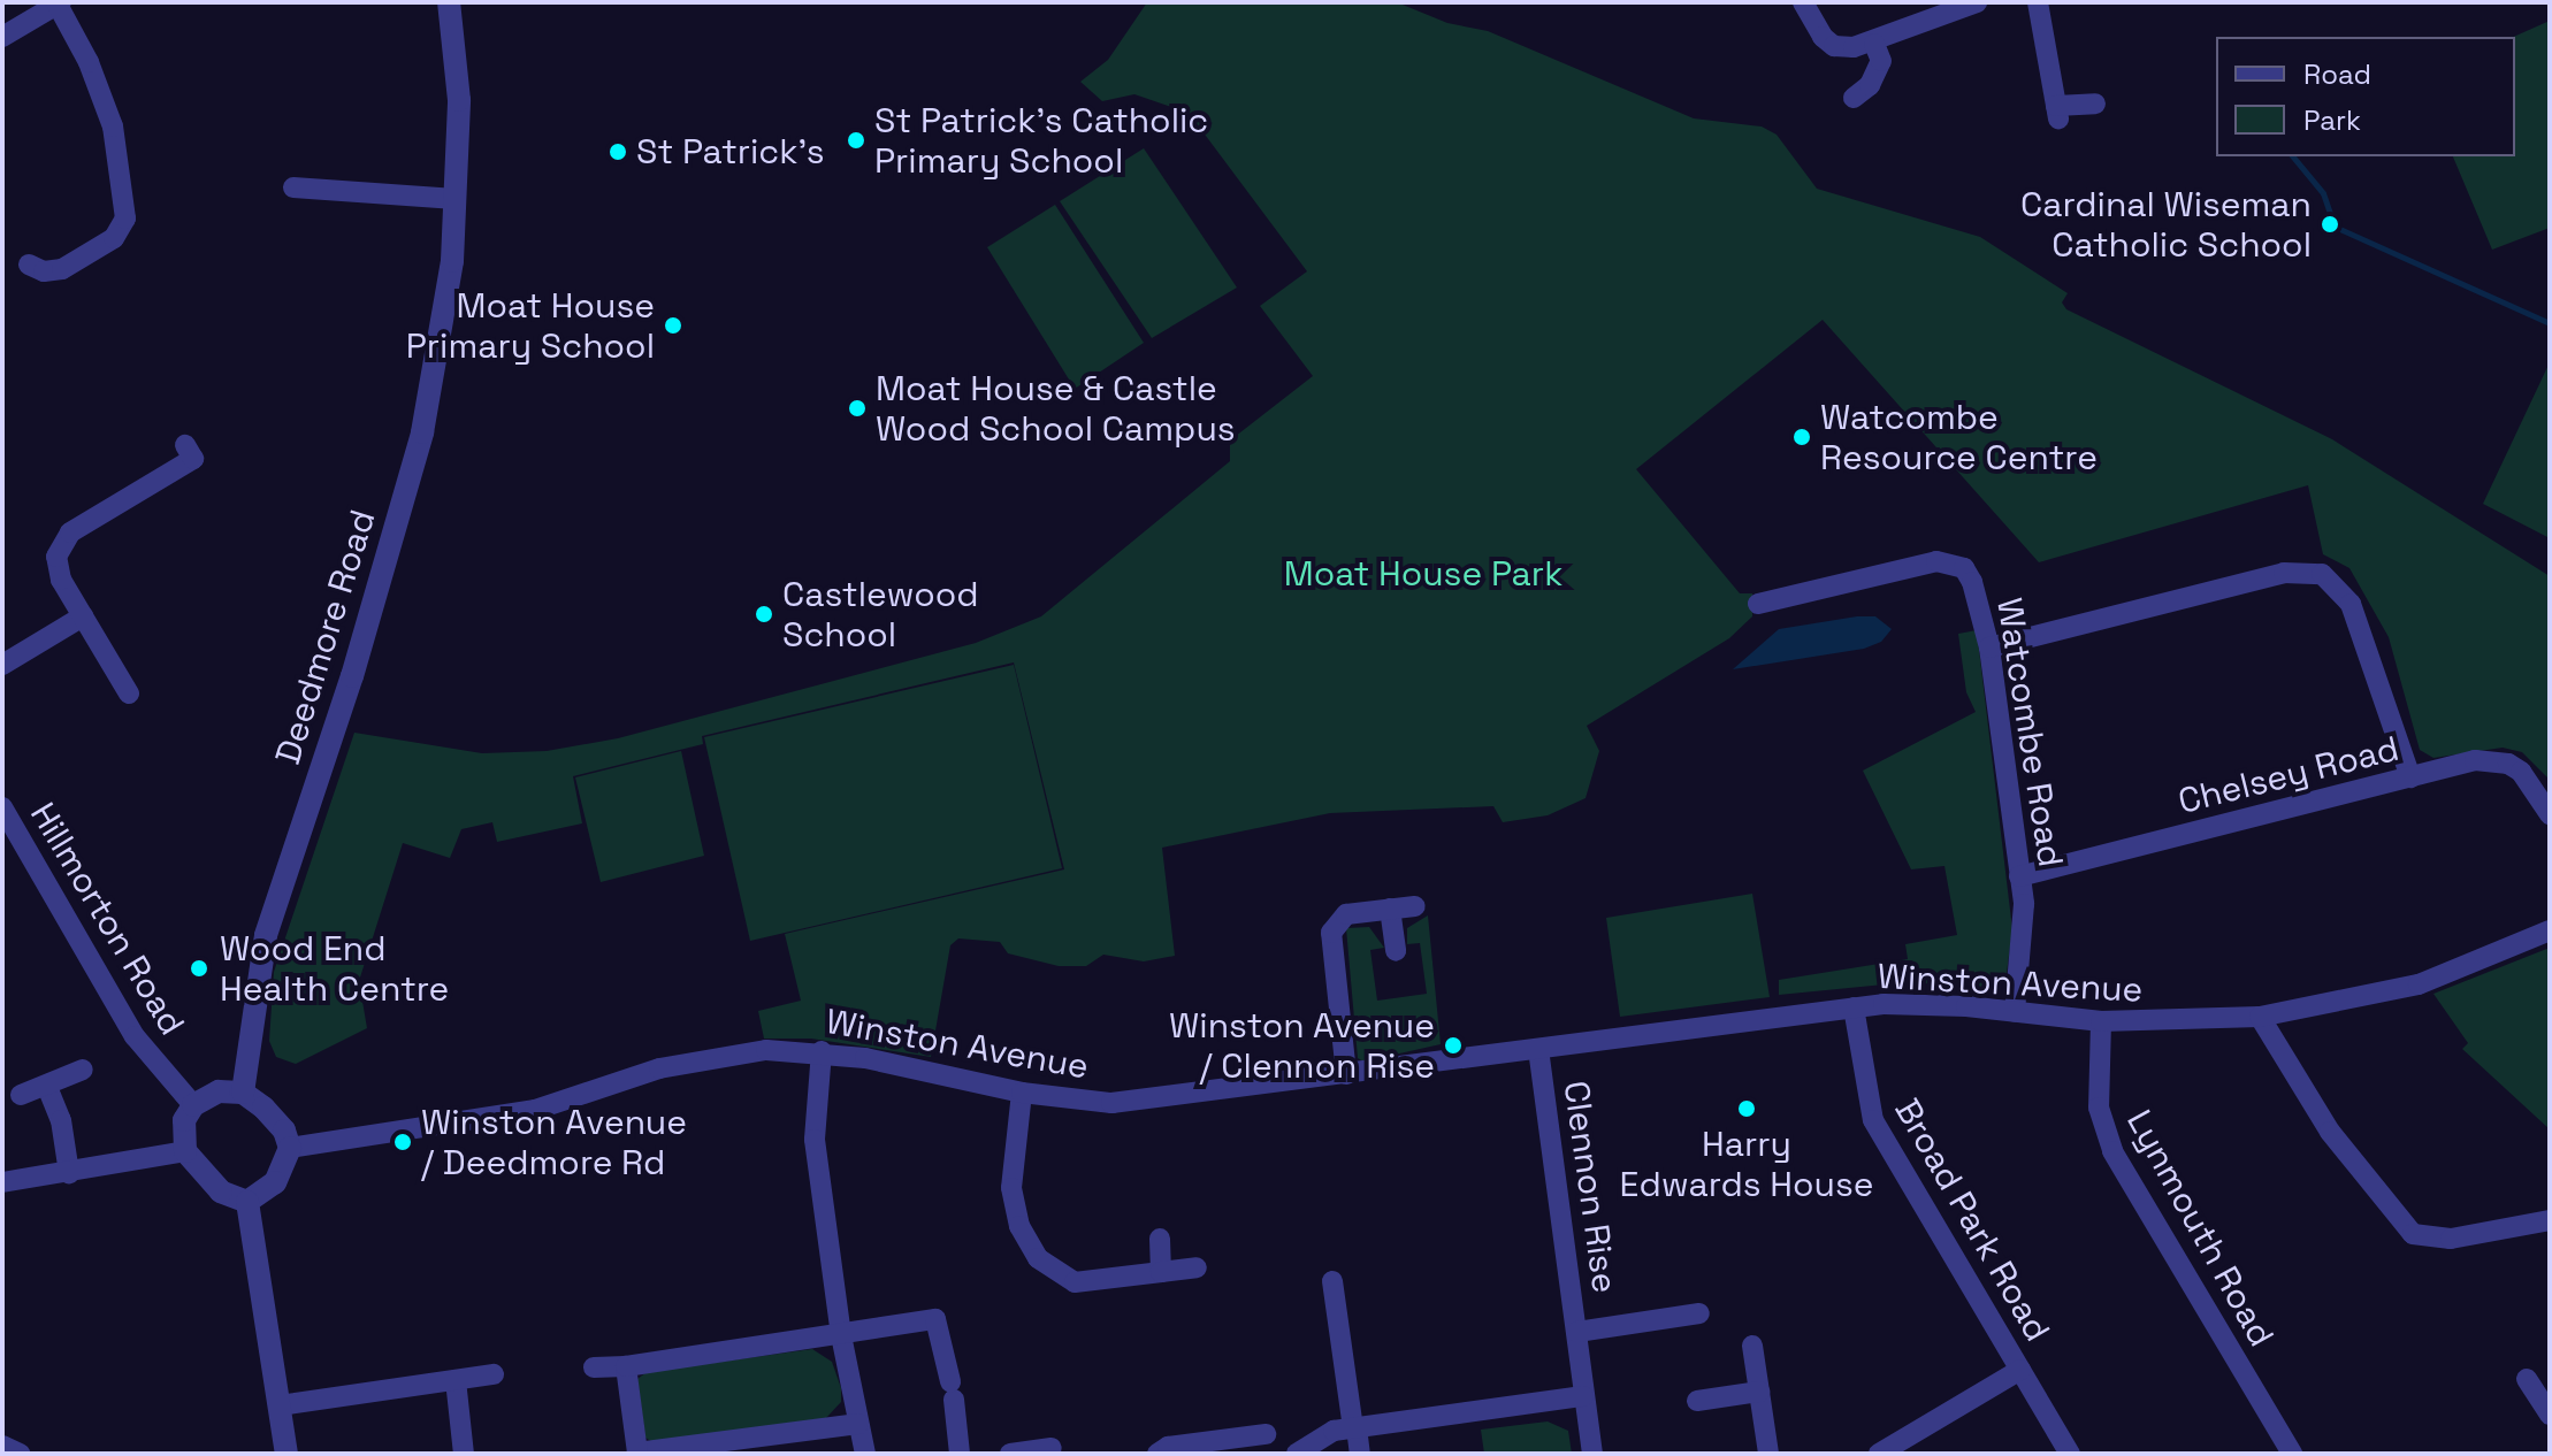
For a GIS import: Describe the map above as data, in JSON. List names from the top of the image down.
{
  "streets": {
    "street": [
      "Deedmore Road",
      "Watcombe Road",
      "Chelsey Road",
      "Hillmorton Road",
      "Winston Avenue",
      "Clennon Rise",
      "Broad Park Road",
      "Lynmouth Road"
    ]
  },
  "crossings": [
    ["Deedmore Road", "Hillmorton Road"],
    ["Deedmore Road", "Winston Avenue"],
    ["Watcombe Road", "Chelsey Road"],
    ["Watcombe Road", "Winston Avenue"],
    ["Hillmorton Road", "Winston Avenue"],
    ["Winston Avenue", "Clennon Rise"],
    ["Winston Avenue", "Broad Park Road"],
    ["Winston Avenue", "Lynmouth Road"]
  ],
  "parks": ["Moat House Park"],
  "places": [
    "St Patrick's Catholic Primary School",
    "St Patrick's",
    "Cardinal Wiseman Catholic School",
    "Moat House Primary School",
    "Moat House & Castle Wood School Campus",
    "Watcombe Resource Centre",
    "Castlewood School",
    "Wood End Health Centre",
    "Winston Avenue / Clennon Rise",
    "Harry Edwards House",
    "Winston Avenue / Deedmore Rd"
  ],
  "legend": ["Road", "Park"]
}
